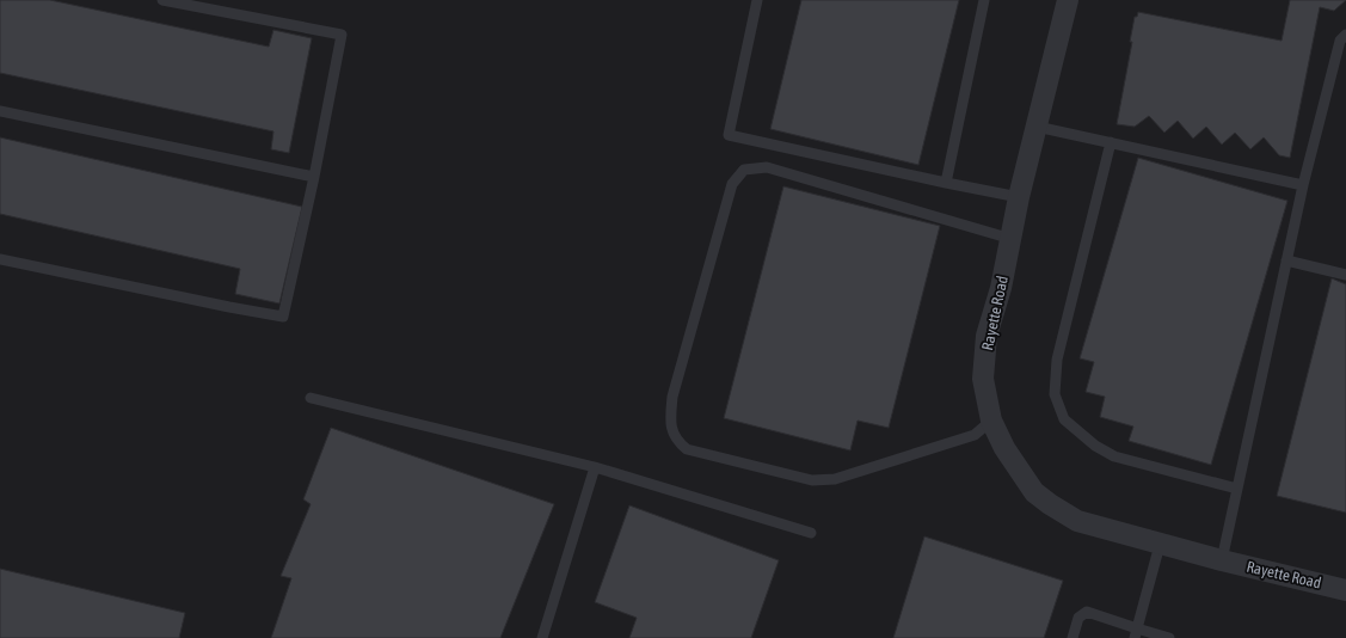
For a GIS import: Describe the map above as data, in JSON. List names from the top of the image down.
{
  "streets": {
    "street": ["Rayette Road"]
  }
}
